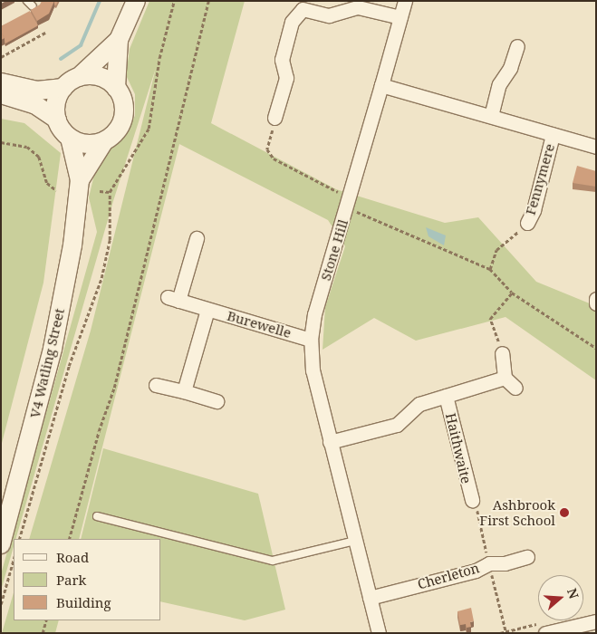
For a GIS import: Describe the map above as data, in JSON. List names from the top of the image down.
{
  "streets": {
    "street": [
      "Fennymere",
      "Stone Hill",
      "Burewelle",
      "V4 Watling Street",
      "Haithwaite",
      "Cherleton"
    ]
  },
  "crossings": [
    ["Stone Hill", "Burewelle"],
    ["Stone Hill", "Haithwaite"],
    ["Stone Hill", "Cherleton"]
  ],
  "places": ["Ashbrook First School"],
  "legend": ["Road", "Park", "Building"],
  "north": "right"
}
